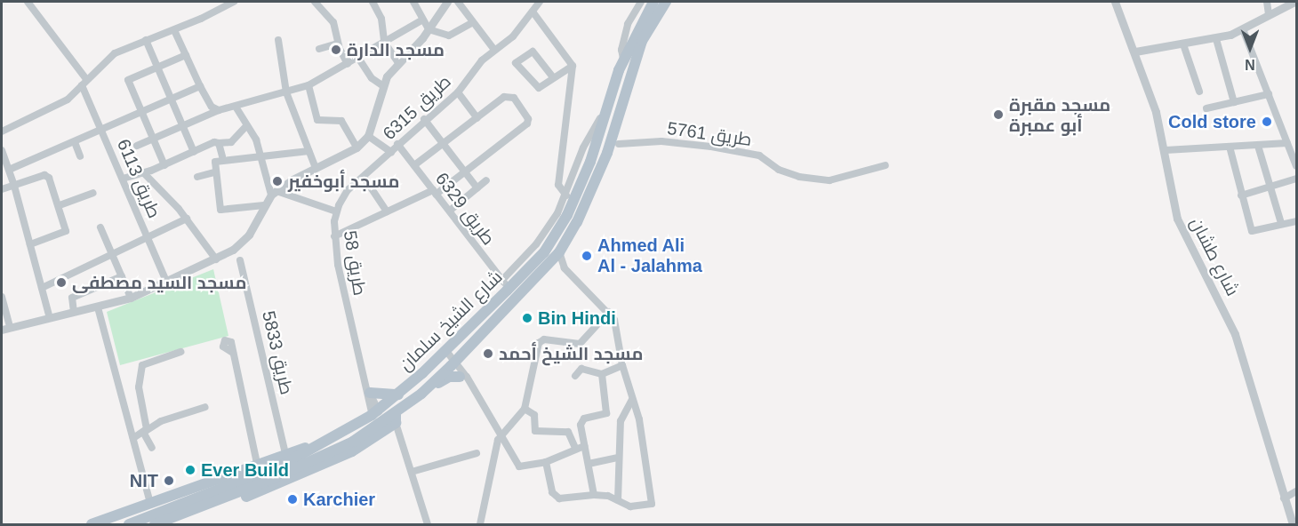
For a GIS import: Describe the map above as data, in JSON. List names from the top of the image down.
{
  "streets": {
    "main road": ["شارع الشيخ سلمان"],
    "street": [
      "طريق 6315",
      "طريق 5761",
      "طريق 6113",
      "طريق 6329",
      "شارع طشان",
      "طريق 58",
      "طريق 5833"
    ]
  },
  "crossings": [
    ["طريق 6315", "طريق 6329"],
    ["طريق 6315", "طريق 58"],
    ["طريق 5761", "شارع الشيخ سلمان"],
    ["طريق 6329", "شارع الشيخ سلمان"],
    ["طريق 58", "شارع الشيخ سلمان"]
  ],
  "places": [
    "مسجد الدارة",
    "مسجد مقبرة أبو عمبرة",
    "Cold store",
    "مسجد أبوخفير",
    "Ahmed Ali Al - Jalahma",
    "مسجد السيد مصطفى",
    "Bin Hindi",
    "مسجد الشيخ أحمد",
    "Ever Build",
    "NIT",
    "Karchier"
  ],
  "north": "bottom"
}
